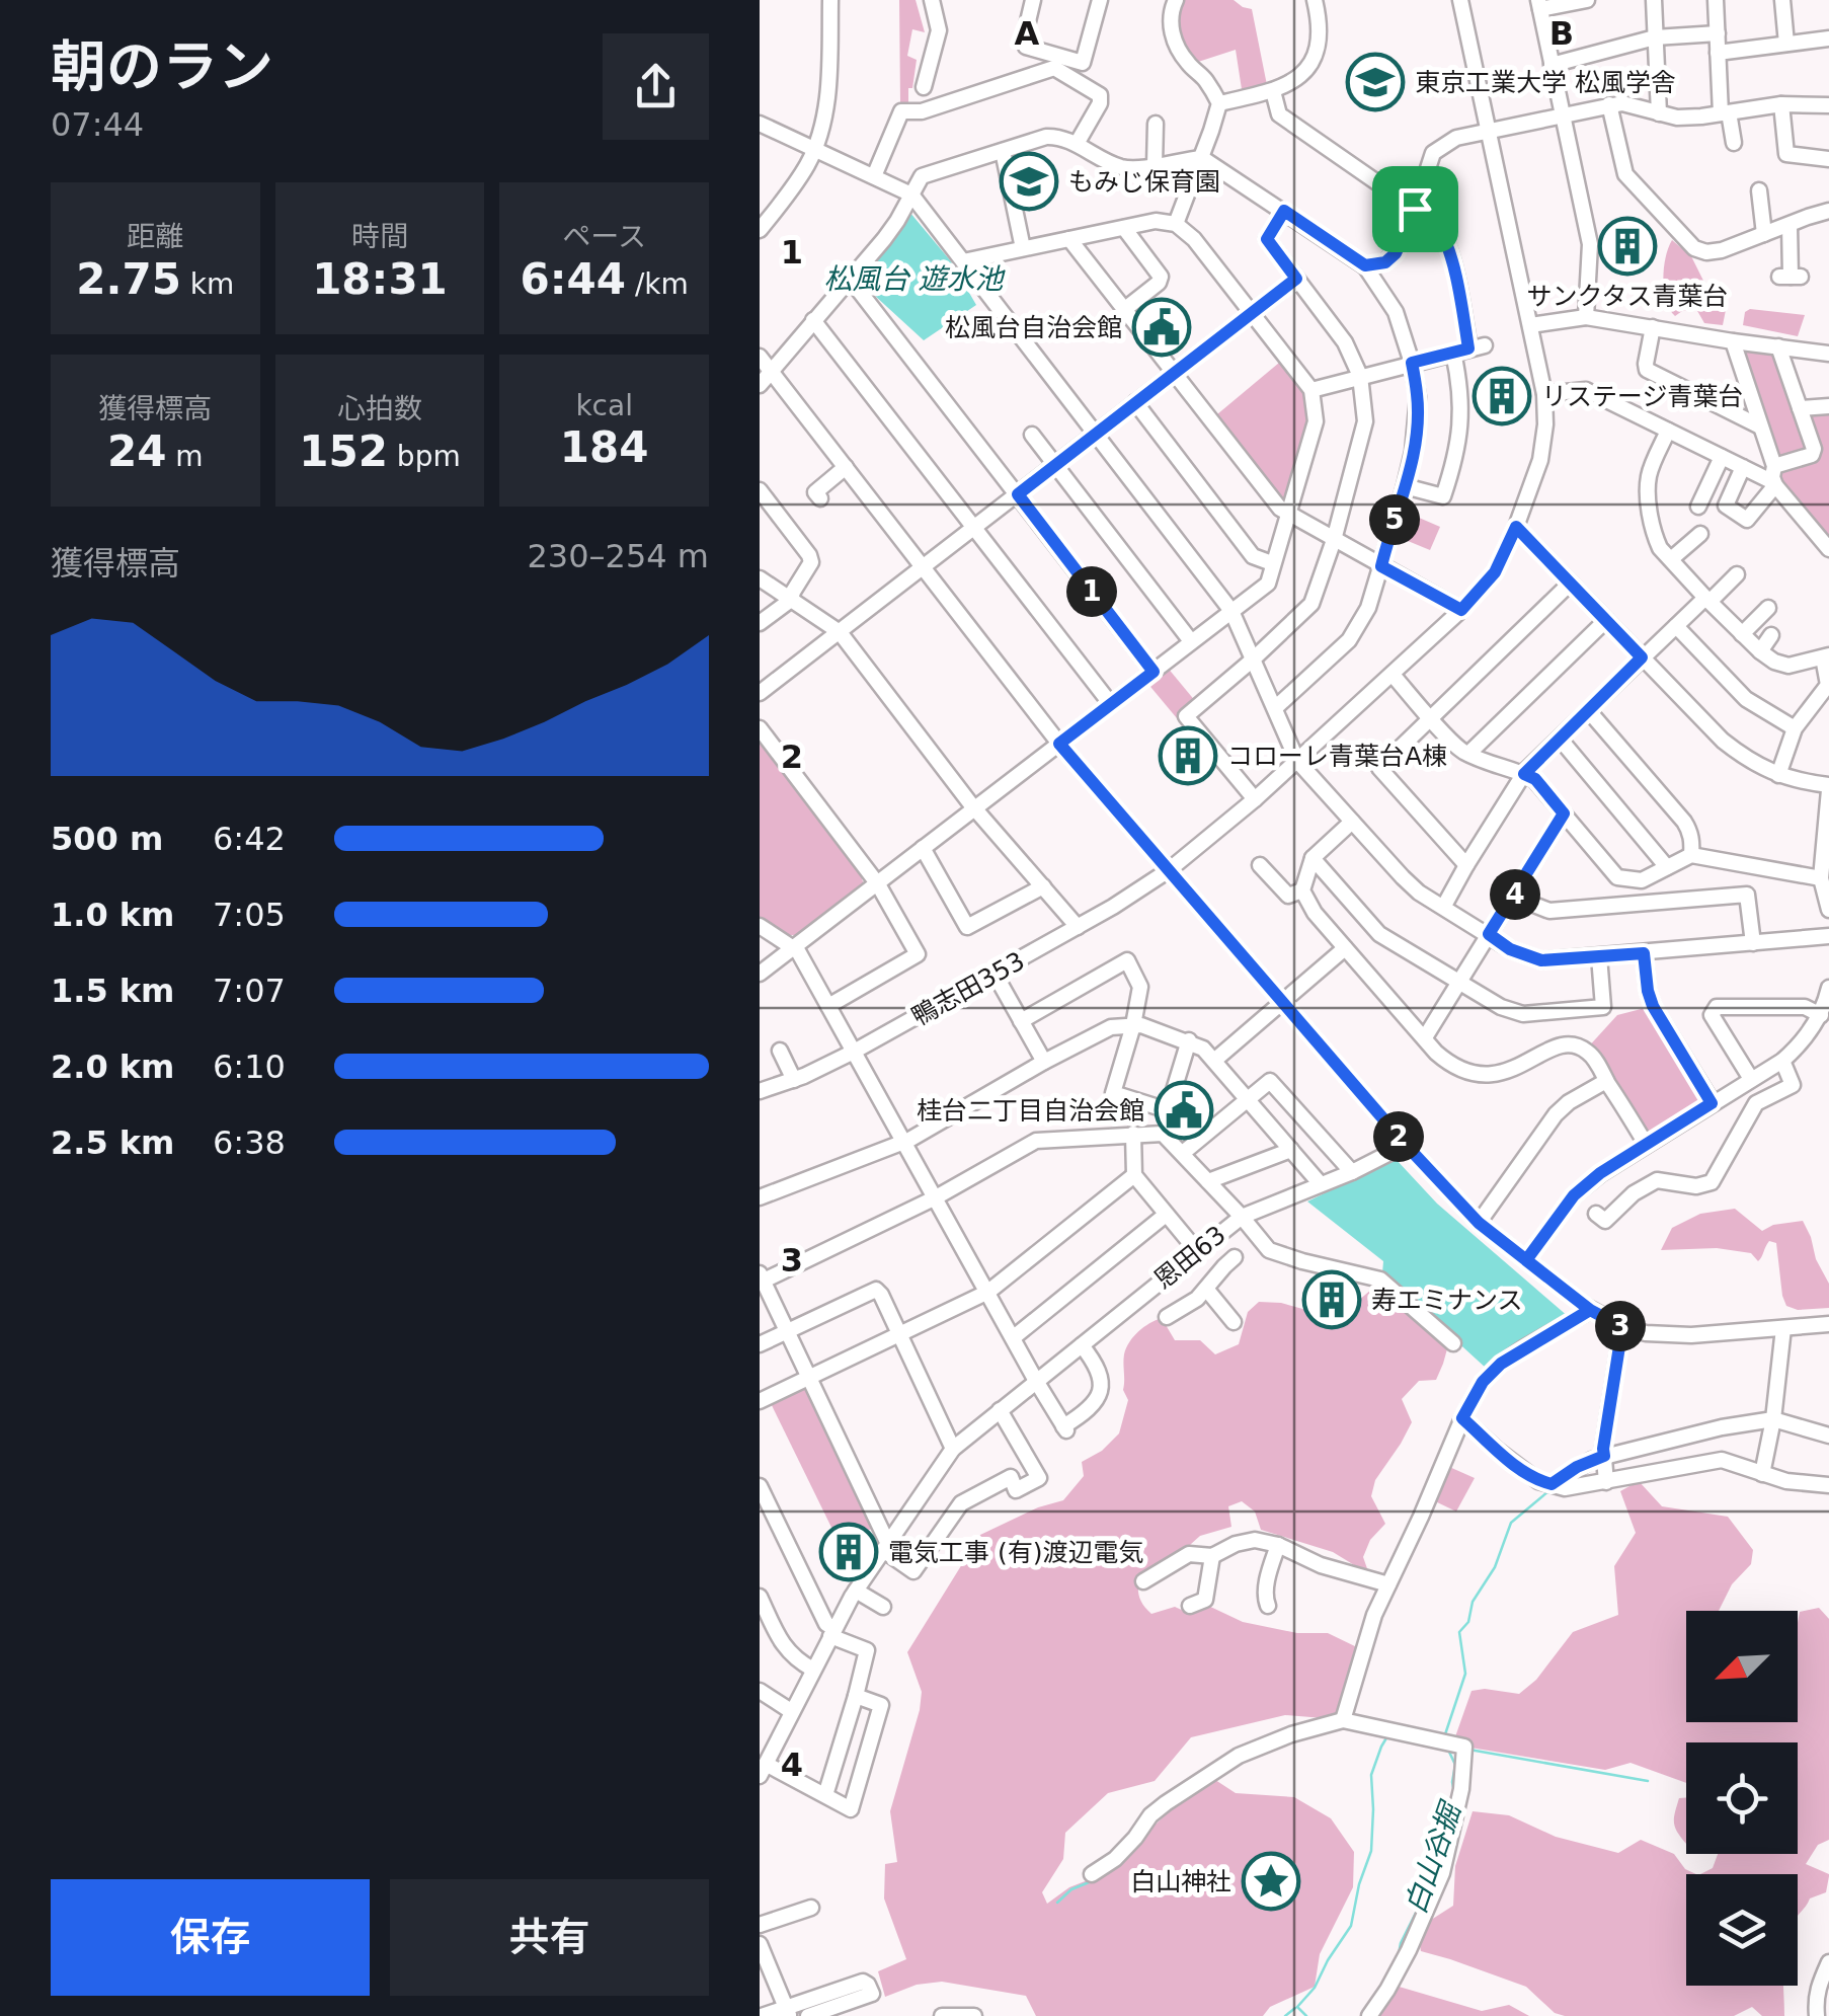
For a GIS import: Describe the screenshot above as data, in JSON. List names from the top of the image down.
{
  "streets": {
    "street": ["鴨志田353", "恩田63"]
  },
  "water": ["松風台 遊水池", "白山谷掘"],
  "places": {
    "school or university": ["東京工業大学 松風学舎", "もみじ保育園"],
    "building": [
      "サンクタス青葉台",
      "リステージ青葉台",
      "コローレ青葉台A棟",
      "寿エミナンス",
      "電気工事 (有)渡辺電気"
    ],
    "public building": ["松風台自治会館", "桂台二丁目自治会館"],
    "place": ["白山神社"]
  },
  "north": "bottom left",
  "page": {
    "heading": ["朝のラン", "07:44"],
    "stats": [
      ["距離", "2.75 km"],
      ["時間", "18:31"],
      ["ペース", "6:44 /km"],
      ["獲得標高", "24 m"],
      ["心拍数", "152 bpm"],
      ["kcal", "184"]
    ],
    "pins": [
      "5",
      "1",
      "4",
      "2",
      "3"
    ],
    "chart": ["獲得標高", "230–254 m"],
    "list": [
      {
        "name": "500 m",
        "note": "6:42"
      },
      {
        "name": "1.0 km",
        "note": "7:05"
      },
      {
        "name": "1.5 km",
        "note": "7:07"
      },
      {
        "name": "2.0 km",
        "note": "6:10"
      },
      {
        "name": "2.5 km",
        "note": "6:38"
      }
    ],
    "buttons": ["保存", "共有"]
  },
  "grid": {
    "columns": ["A", "B"],
    "rows": [
      "1",
      "2",
      "3",
      "4"
    ]
  }
}
